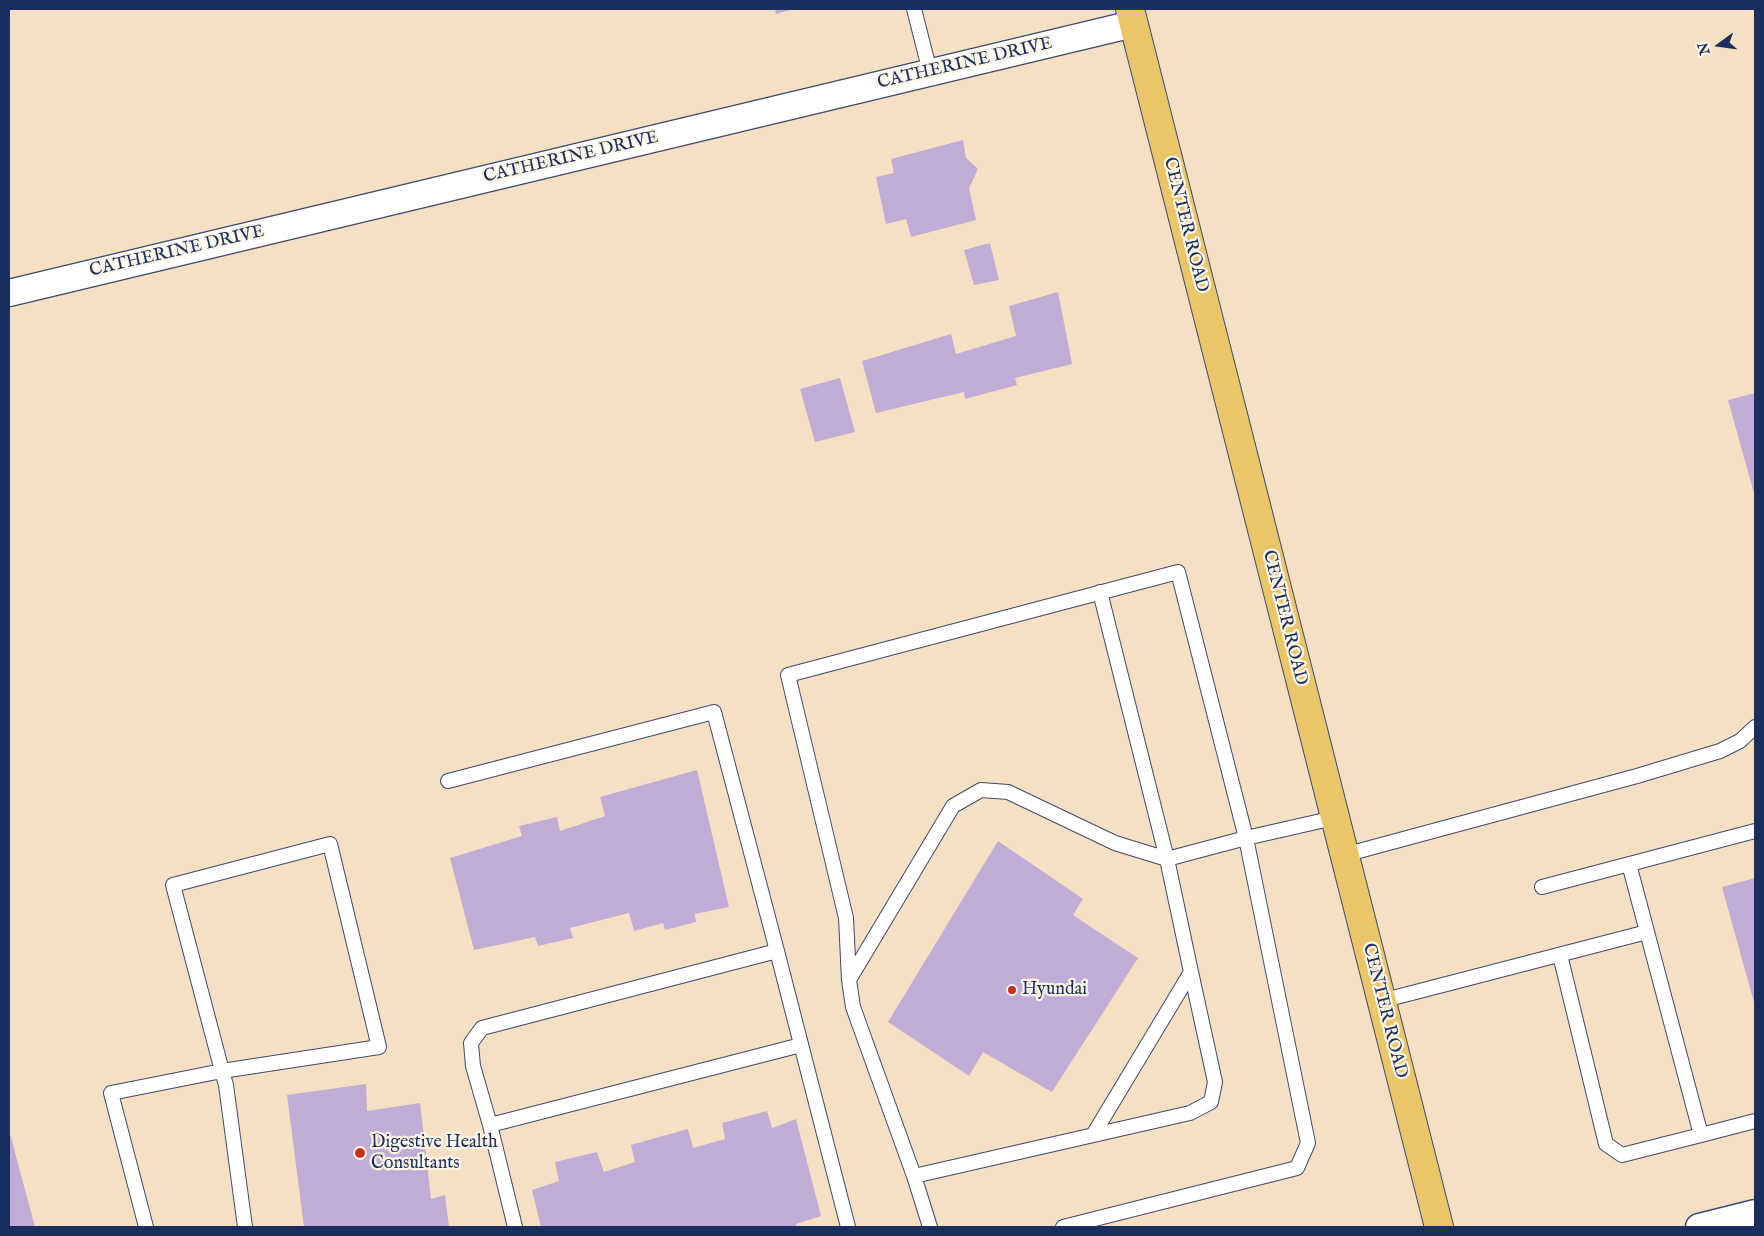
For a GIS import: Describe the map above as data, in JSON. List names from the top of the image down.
{
  "streets": {
    "main road": ["CENTER ROAD"],
    "street": ["CATHERINE DRIVE"]
  },
  "crossings": [
    ["CATHERINE DRIVE", "CENTER ROAD"]
  ],
  "places": ["Hyundai", "Digestive Health Consultants"],
  "north": "left"
}
